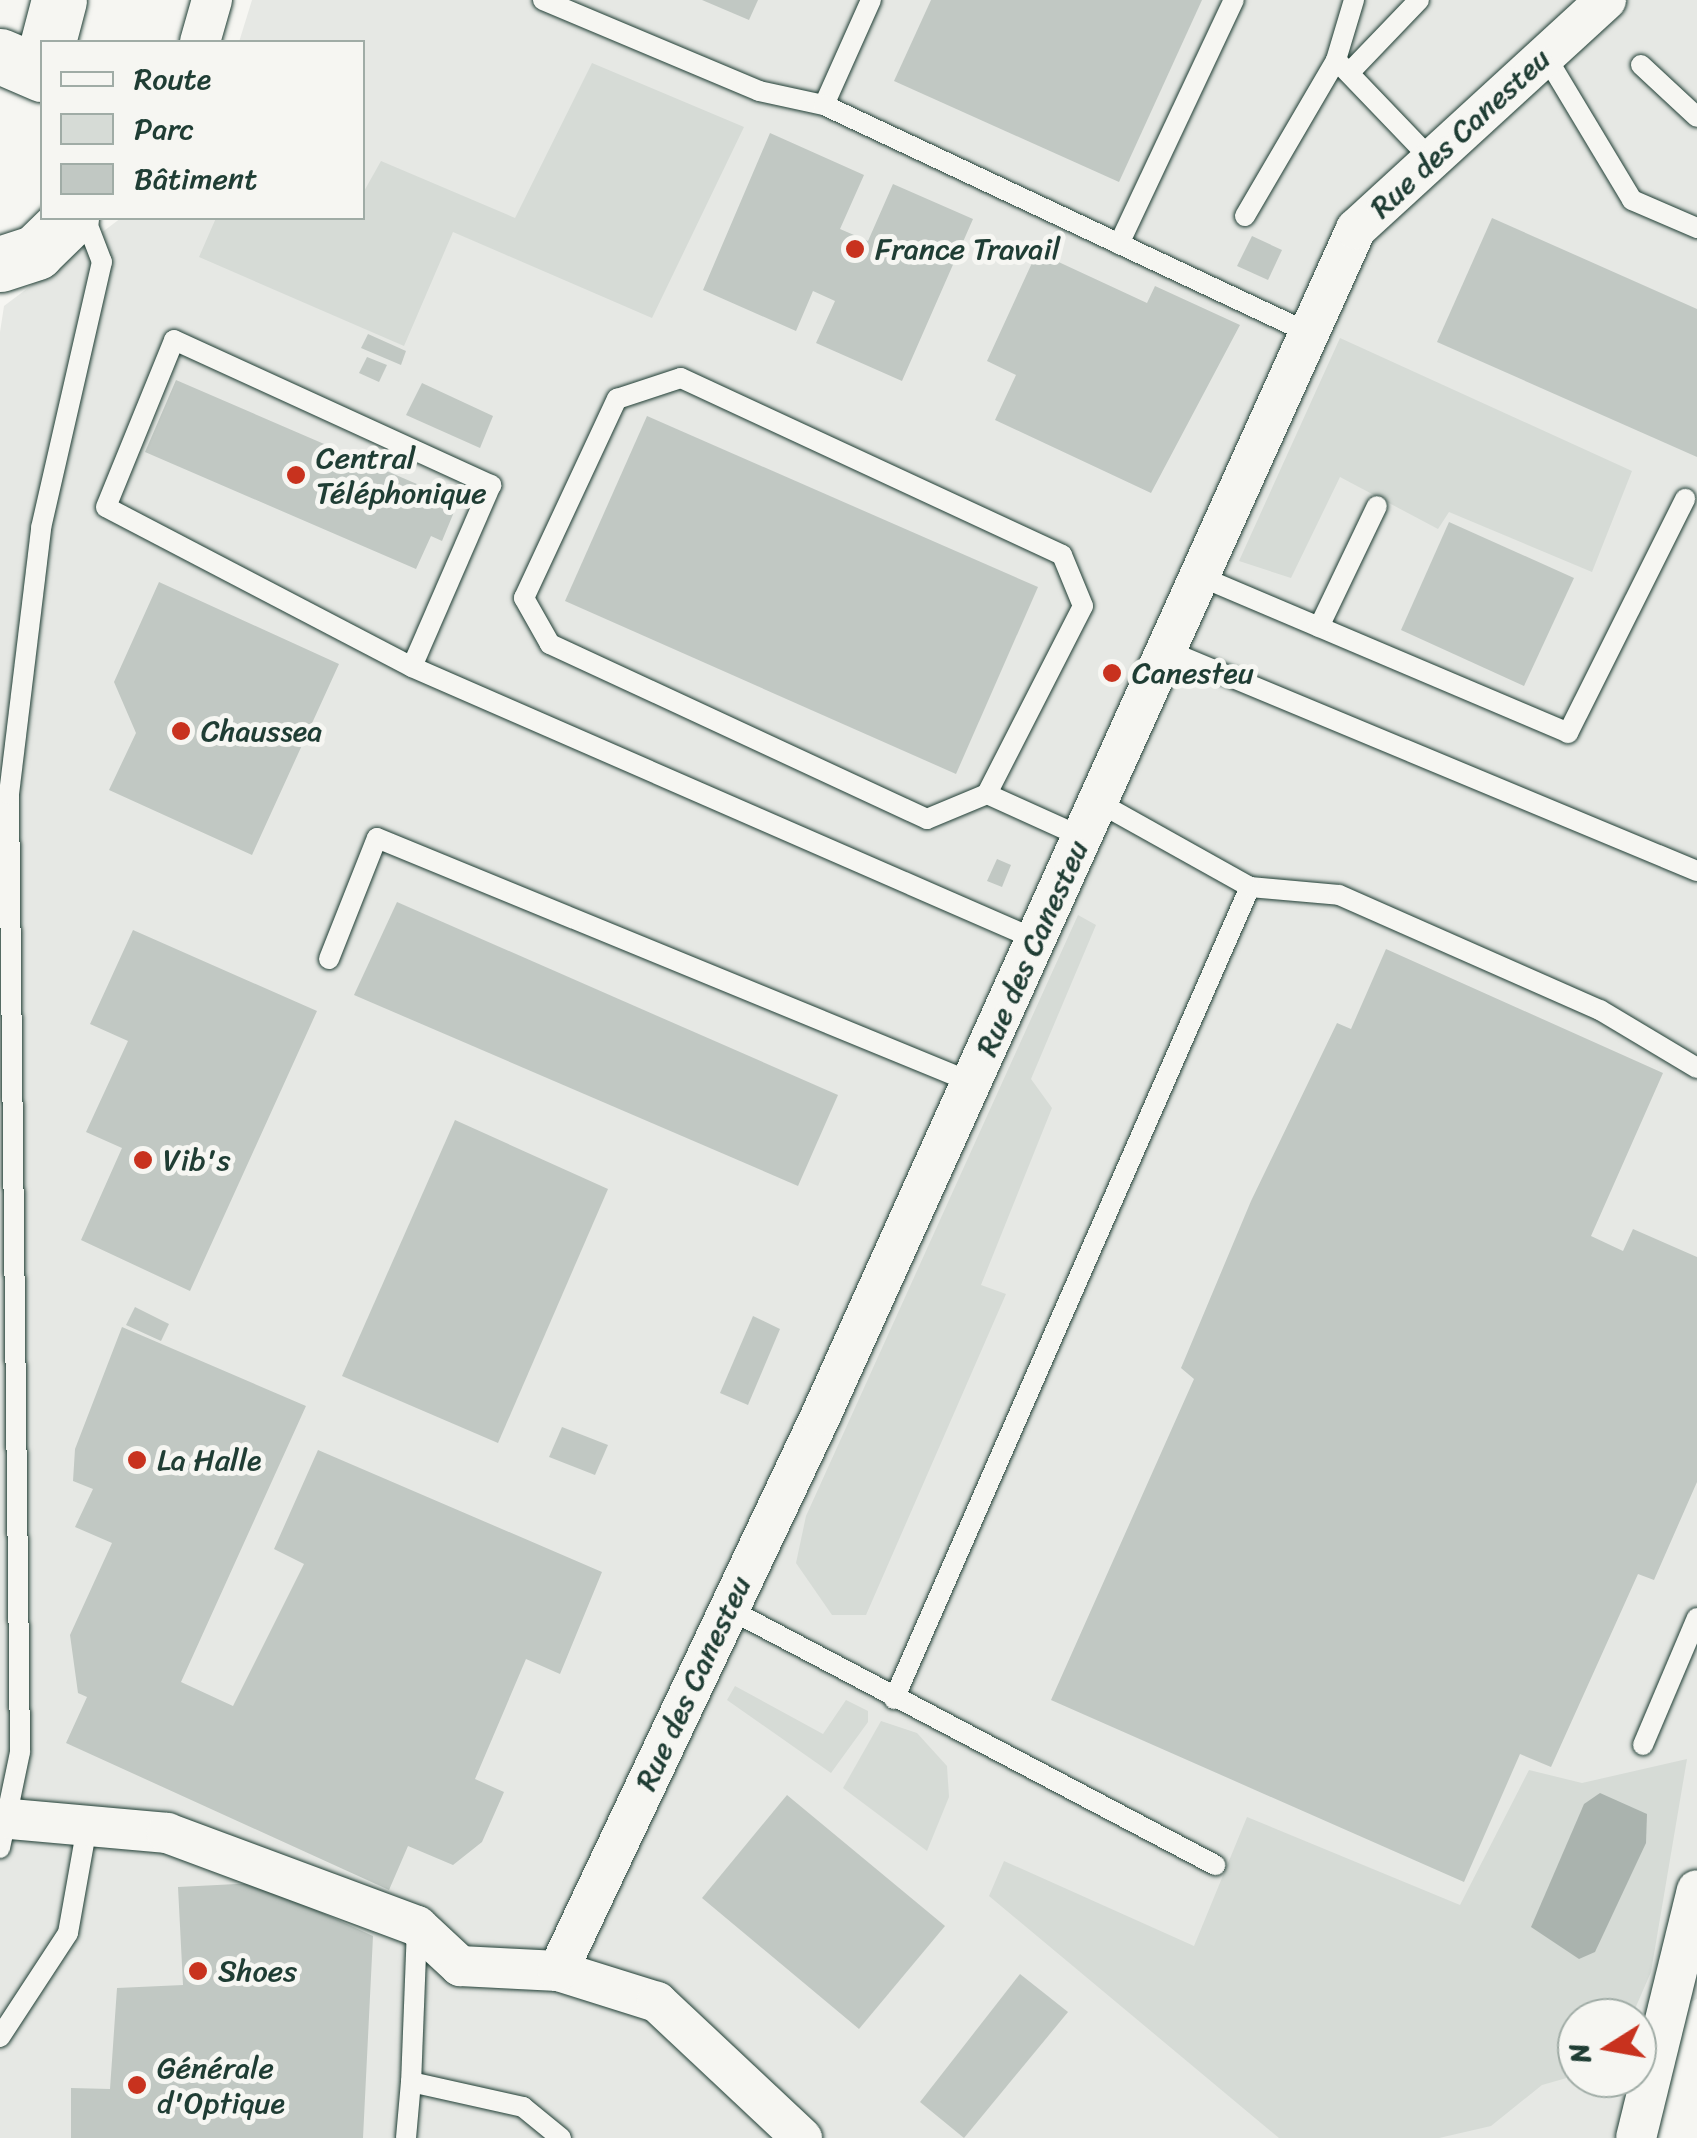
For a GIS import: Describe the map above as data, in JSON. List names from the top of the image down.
{
  "streets": {
    "street": ["Rue des Canesteu"]
  },
  "places": [
    "France Travail",
    "Central Téléphonique",
    "Canesteu",
    "Chaussea",
    "Vib's",
    "La Halle",
    "Shoes",
    "Générale d'Optique"
  ],
  "legend": ["Route", "Parc", "Bâtiment"],
  "north": "left"
}
